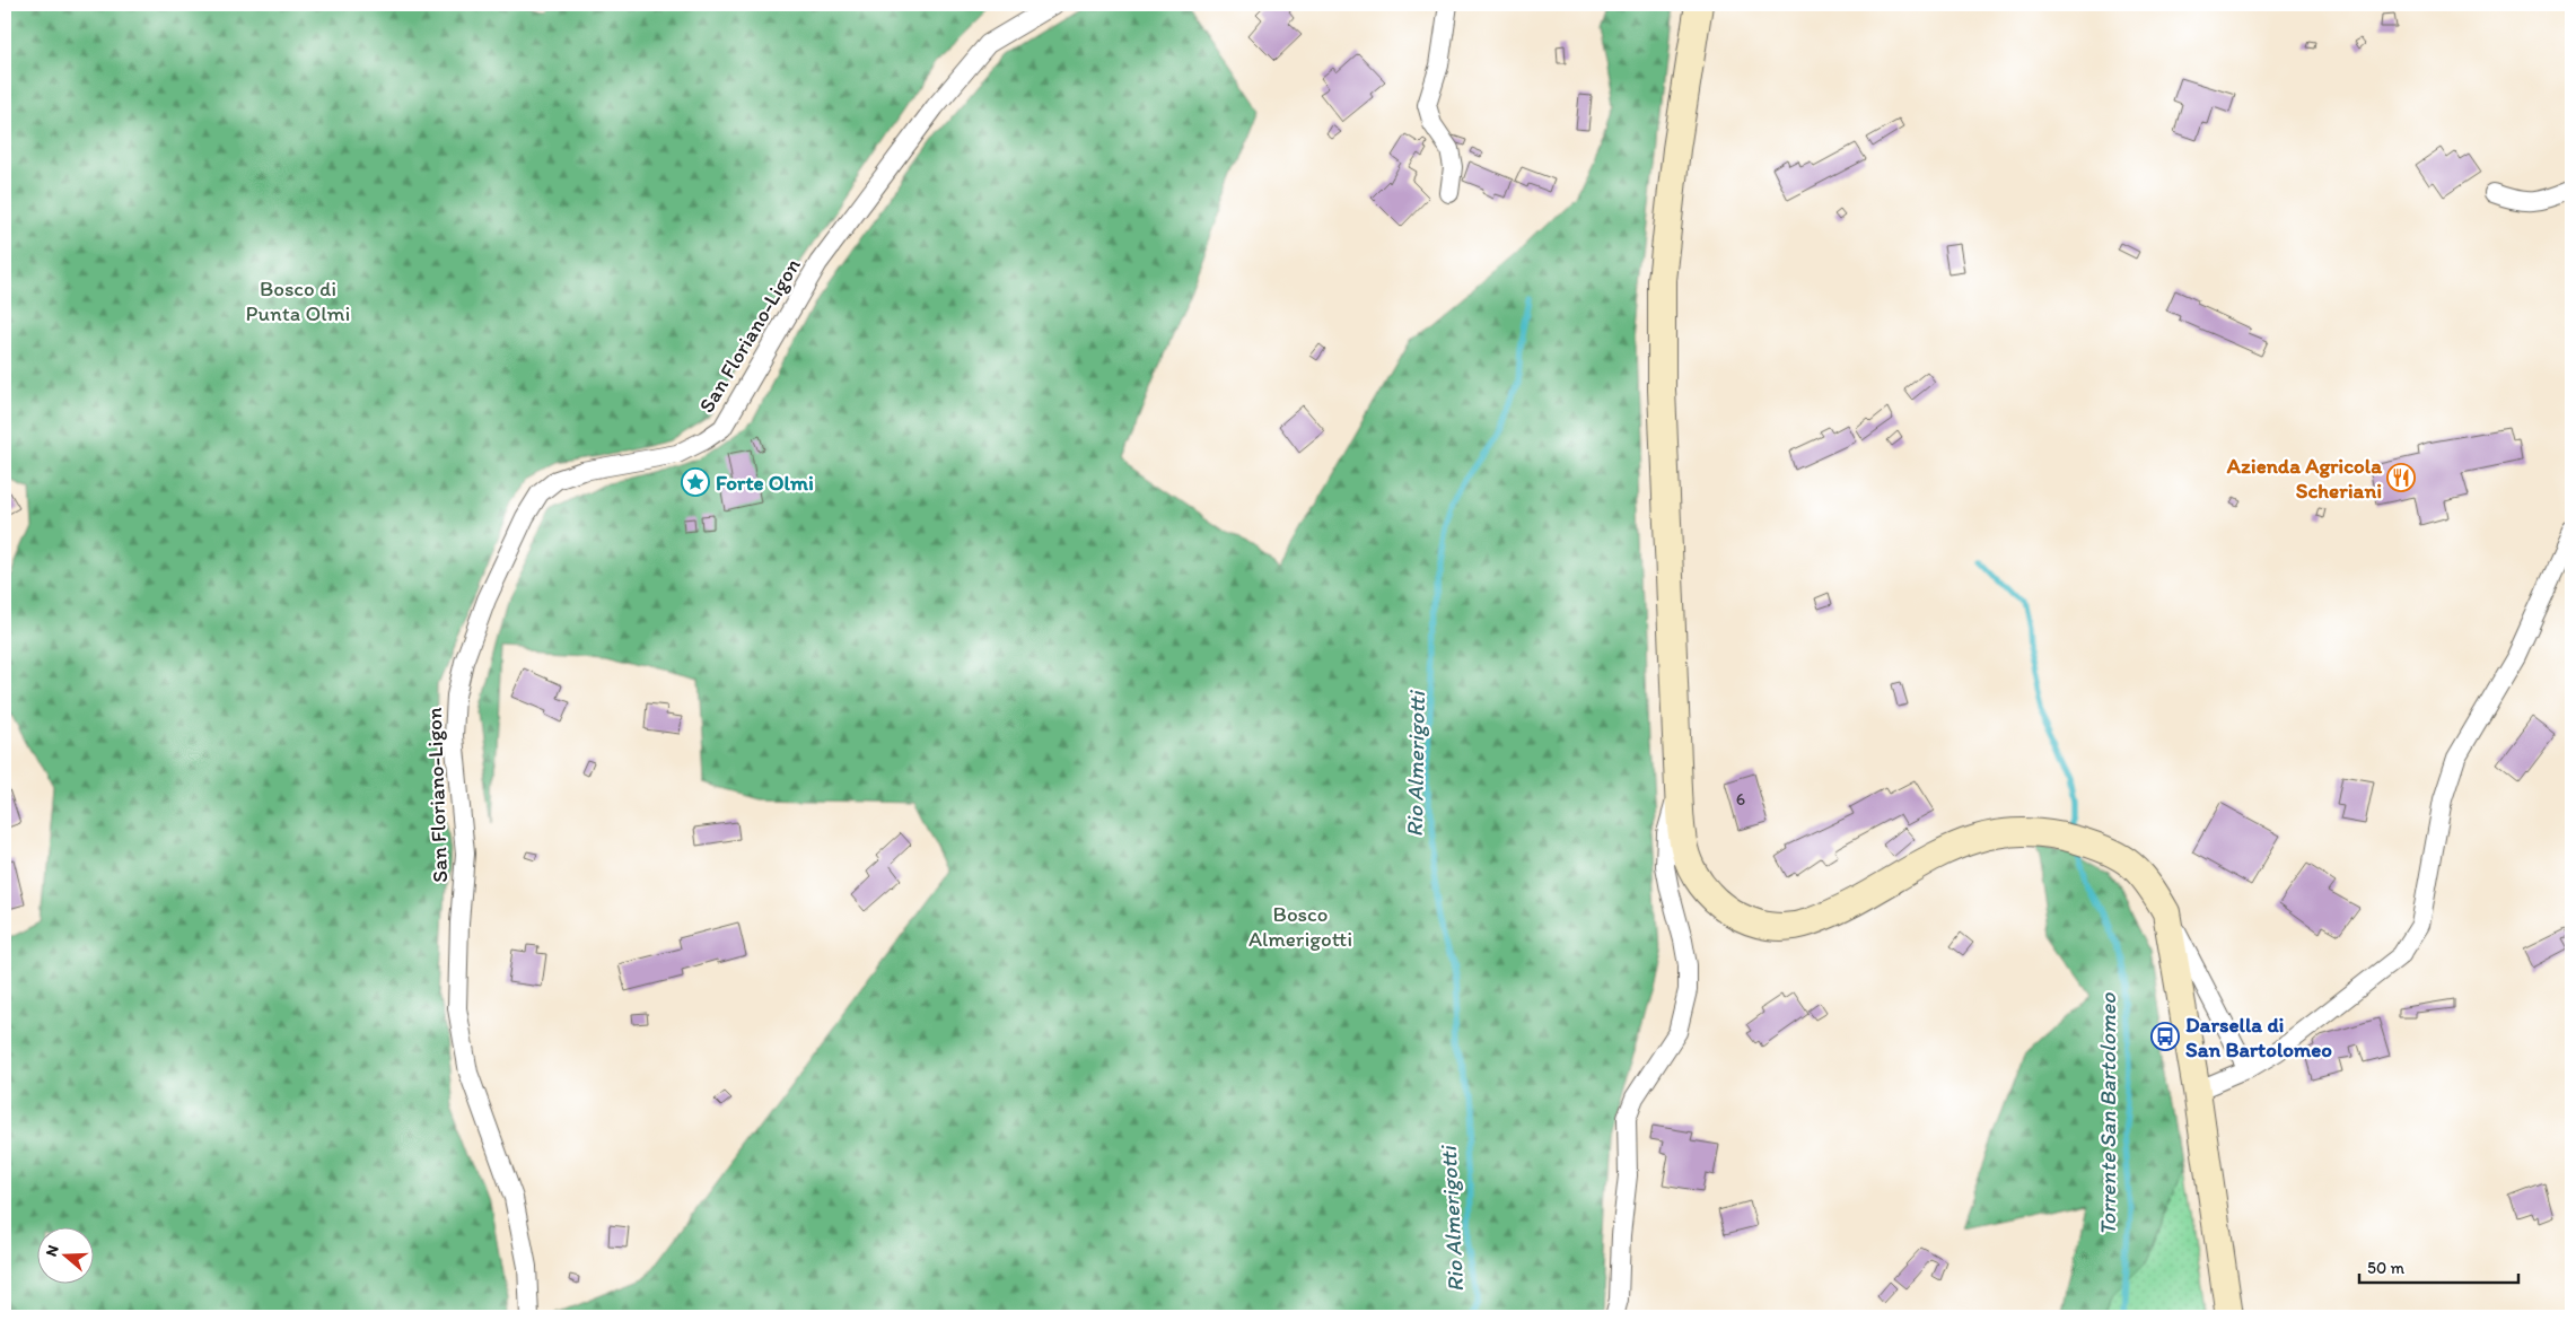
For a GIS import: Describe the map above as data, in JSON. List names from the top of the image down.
{
  "streets": {
    "street": ["San Floriano-Ligon"]
  },
  "water": ["Rio Almerigotti", "Torrente San Bartolomeo"],
  "parks": ["Bosco di Punta Olmi", "Bosco Almerigotti"],
  "places": {
    "restaurant": ["Azienda Agricola Scheriani"],
    "place": ["Forte Olmi"],
    "bus stop": ["Darsella di San Bartolomeo"]
  },
  "house_numbers": ["6"],
  "scale_bar": "50 m",
  "north": "left"
}
